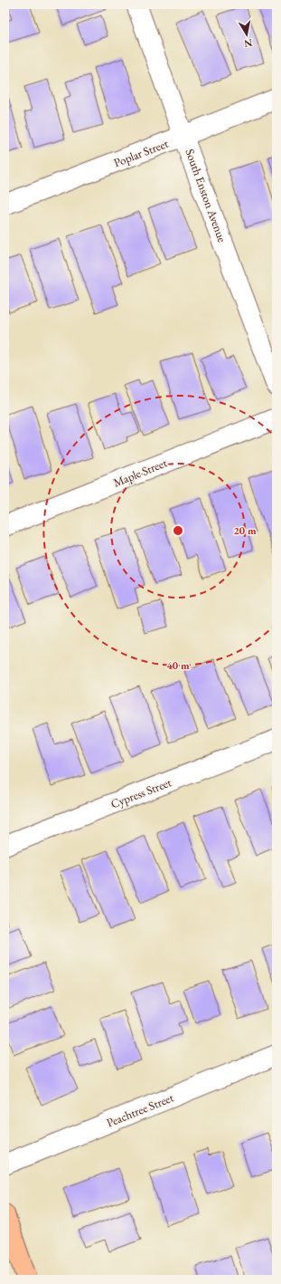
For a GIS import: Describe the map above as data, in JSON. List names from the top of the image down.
{
  "streets": {
    "street": [
      "Poplar Street",
      "South Enston Avenue",
      "Maple Street",
      "Cypress Street",
      "Peachtree Street"
    ]
  },
  "crossings": [
    ["Poplar Street", "South Enston Avenue"]
  ],
  "north": "bottom",
  "rings": ["20 m", "40 m"]
}
